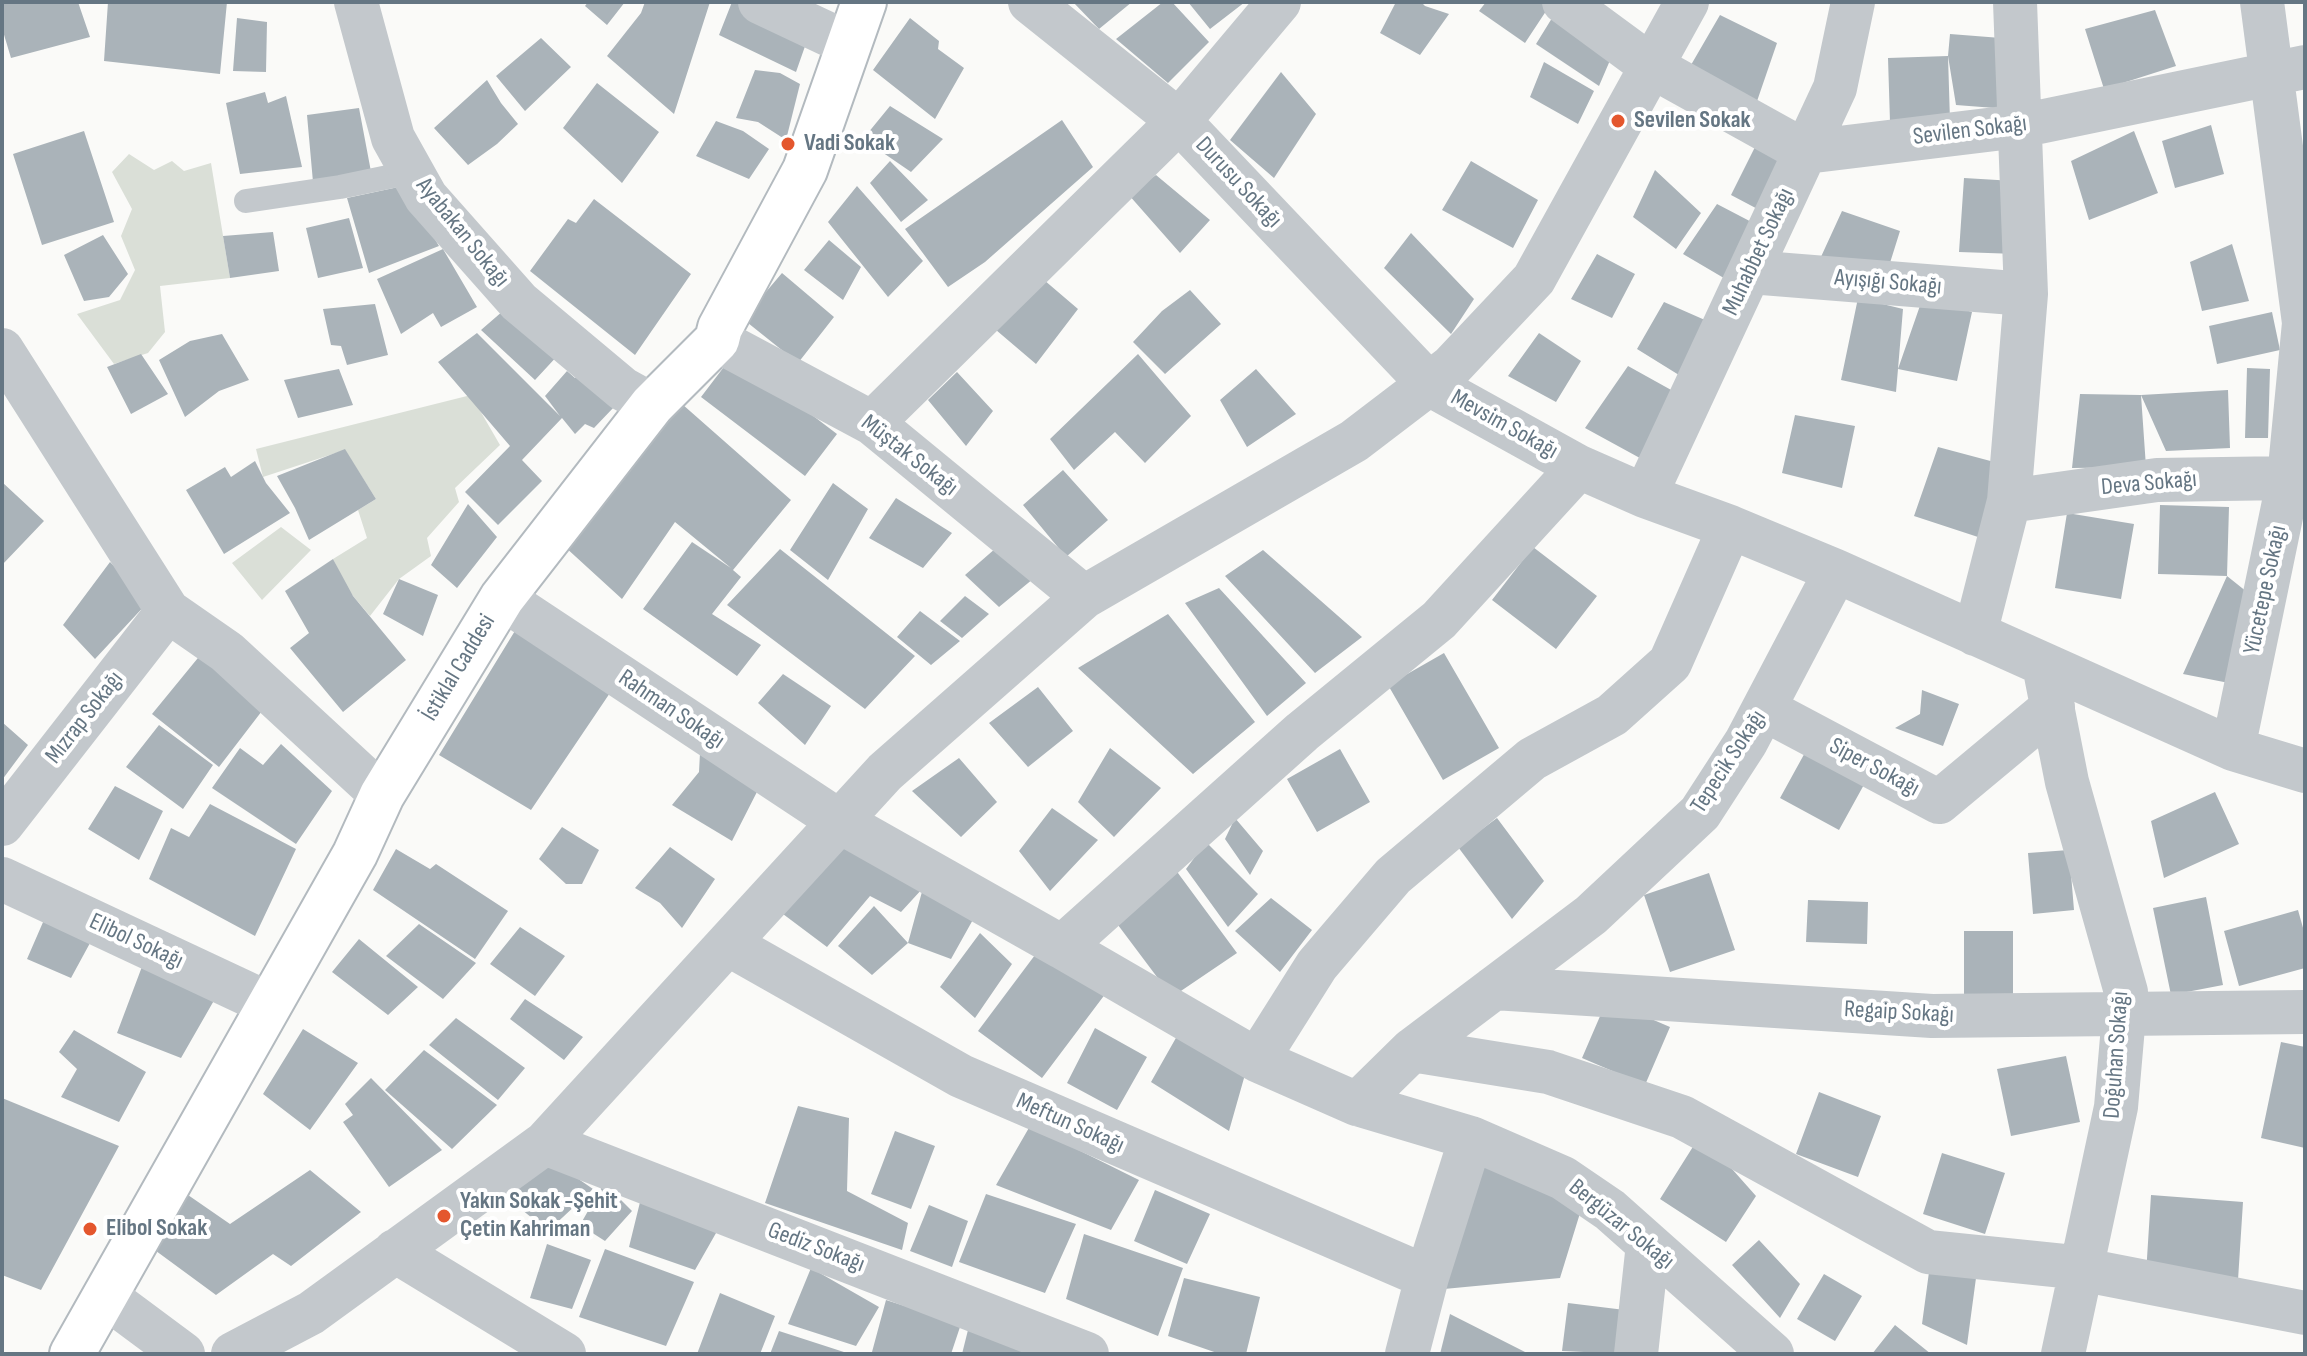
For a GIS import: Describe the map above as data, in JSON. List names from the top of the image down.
{
  "streets": {
    "street": [
      "Sevilen Sokağı",
      "Durusu Sokağı",
      "Ayabakan Sokağı",
      "Muhabbet Sokağı",
      "Ayışığı Sokağı",
      "Mevsim Sokağı",
      "Müştak Sokağı",
      "Deva Sokağı",
      "Yücetepe Sokağı",
      "İstiklal Caddesi",
      "Rahman Sokağı",
      "Mızrap Sokağı",
      "Tepecik Sokağı",
      "Siper Sokağı",
      "Elibol Sokağı",
      "Regaip Sokağı",
      "Doğuhan Sokağı",
      "Meftun Sokağı",
      "Bergüzar Sokağı",
      "Gediz Sokağı"
    ]
  },
  "crossings": [
    ["Sevilen Sokağı", "Muhabbet Sokağı"],
    ["Sevilen Sokağı", "Yücetepe Sokağı"],
    ["Durusu Sokağı", "Mevsim Sokağı"],
    ["Ayabakan Sokağı", "İstiklal Caddesi"],
    ["Muhabbet Sokağı", "Ayışığı Sokağı"],
    ["Muhabbet Sokağı", "Mevsim Sokağı"],
    ["Müştak Sokağı", "İstiklal Caddesi"],
    ["Deva Sokağı", "Yücetepe Sokağı"],
    ["İstiklal Caddesi", "Rahman Sokağı"],
    ["İstiklal Caddesi", "Elibol Sokağı"],
    ["Tepecik Sokağı", "Siper Sokağı"],
    ["Tepecik Sokağı", "Regaip Sokağı"],
    ["Tepecik Sokağı", "Bergüzar Sokağı"],
    ["Siper Sokağı", "Doğuhan Sokağı"],
    ["Regaip Sokağı", "Doğuhan Sokağı"]
  ],
  "places": [
    "Sevilen Sokak",
    "Vadi Sokak",
    "Yakın Sokak -Şehit Çetin Kahriman",
    "Elibol Sokak"
  ]
}
